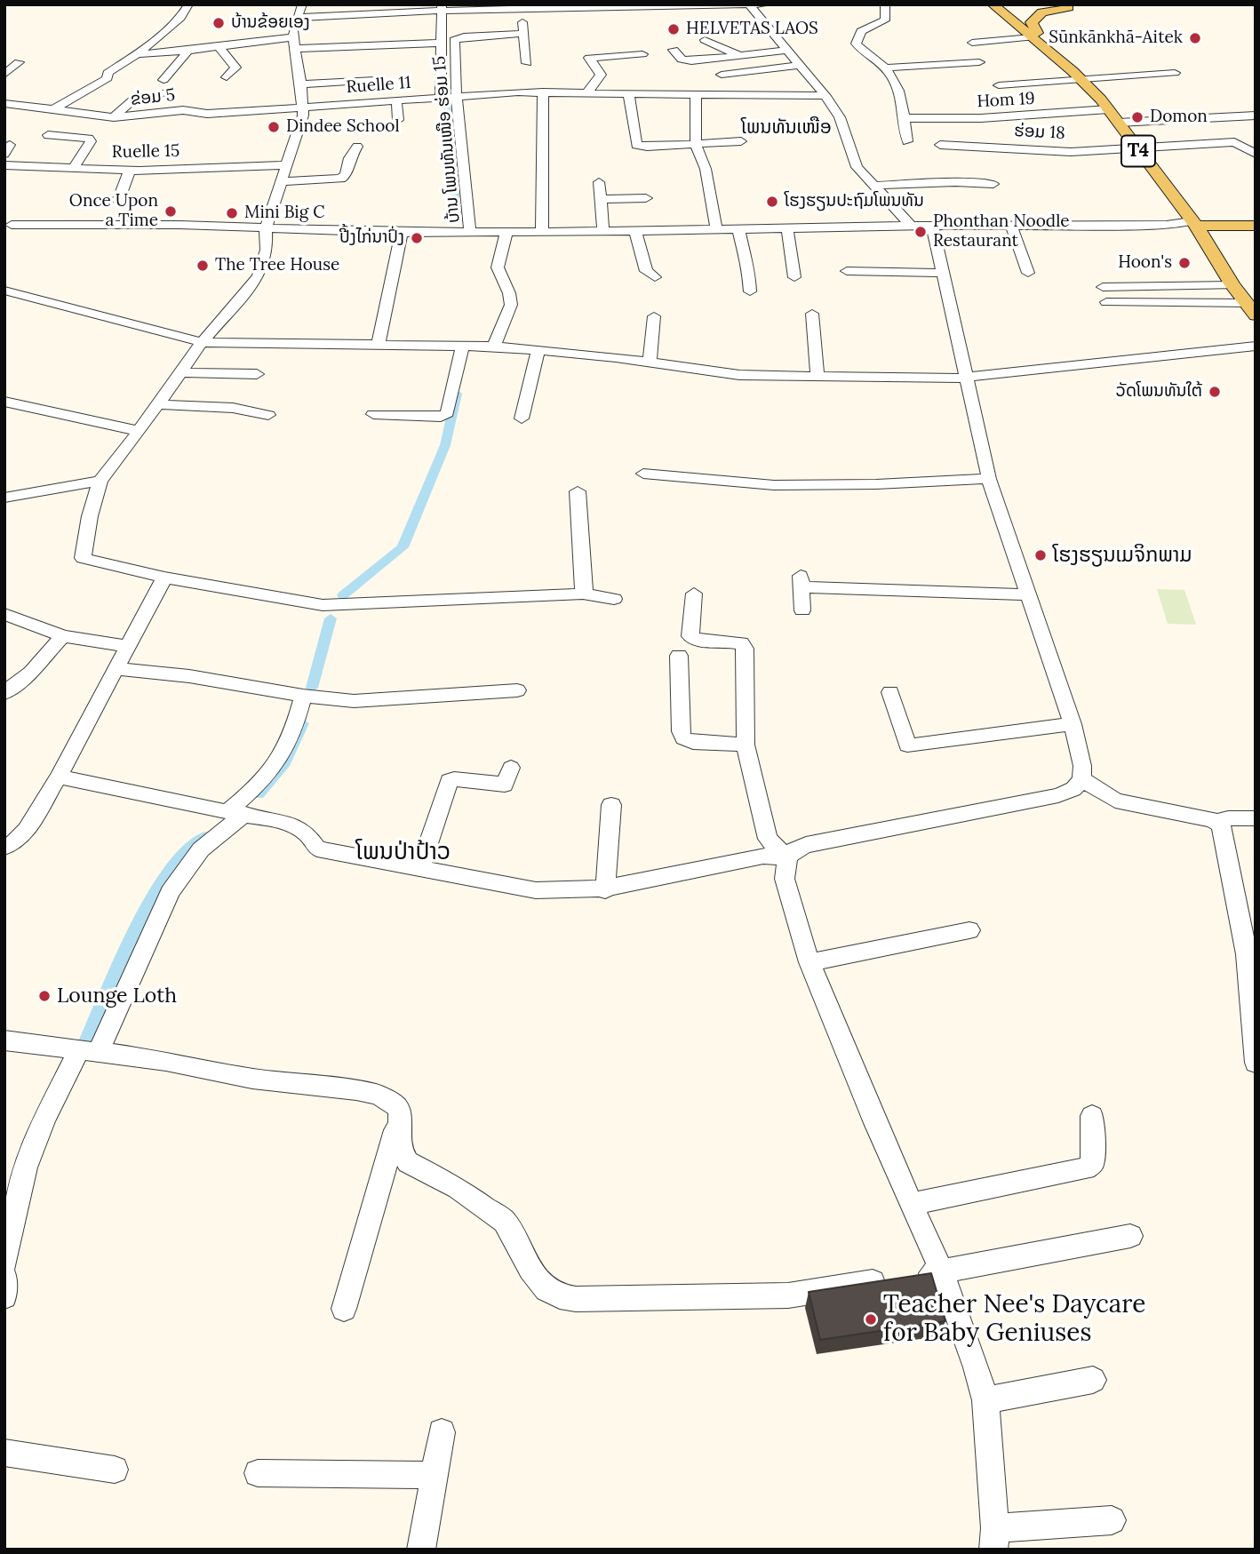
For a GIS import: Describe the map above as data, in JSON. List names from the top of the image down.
{
  "streets": {
    "main road": ["T4"],
    "street": [
      "Ruelle 11",
      "ຂ່ອມ 5",
      "Hom 19",
      "ຮ່ອມ 18",
      "ບ້ານ ໂພນທັນເໜືອ ຮ່ອມ 15",
      "Ruelle 15"
    ]
  },
  "crossings": [
    ["Ruelle 11", "ຂ່ອມ 5"],
    ["Ruelle 11", "ບ້ານ ໂພນທັນເໜືອ ຮ່ອມ 15"],
    ["Hom 19", "T4"],
    ["ຮ່ອມ 18", "T4"]
  ],
  "districts": ["ໂພນທັນເໜືອ", "ໂພນປ່າປ້າວ"],
  "places": [
    "ບ້ານຂ້ອຍເອງ",
    "HELVETAS LAOS",
    "Sūnkānkhā-Aitek",
    "Domon",
    "Dindee School",
    "ໂຮງຮຽນປະຖົມໂພນທັນ",
    "Once Upon a Time",
    "Mini Big C",
    "Phonthan Noodle Restaurant",
    "ປີ້ງໄກ່ນາປົ່ງ",
    "Hoon's",
    "The Tree House",
    "ວັດໂພນທັນໃຕ້",
    "ໂຮງຮຽນເມຈິກພາມ",
    "Lounge Loth",
    "Teacher Nee's Daycare for Baby Geniuses"
  ]
}
